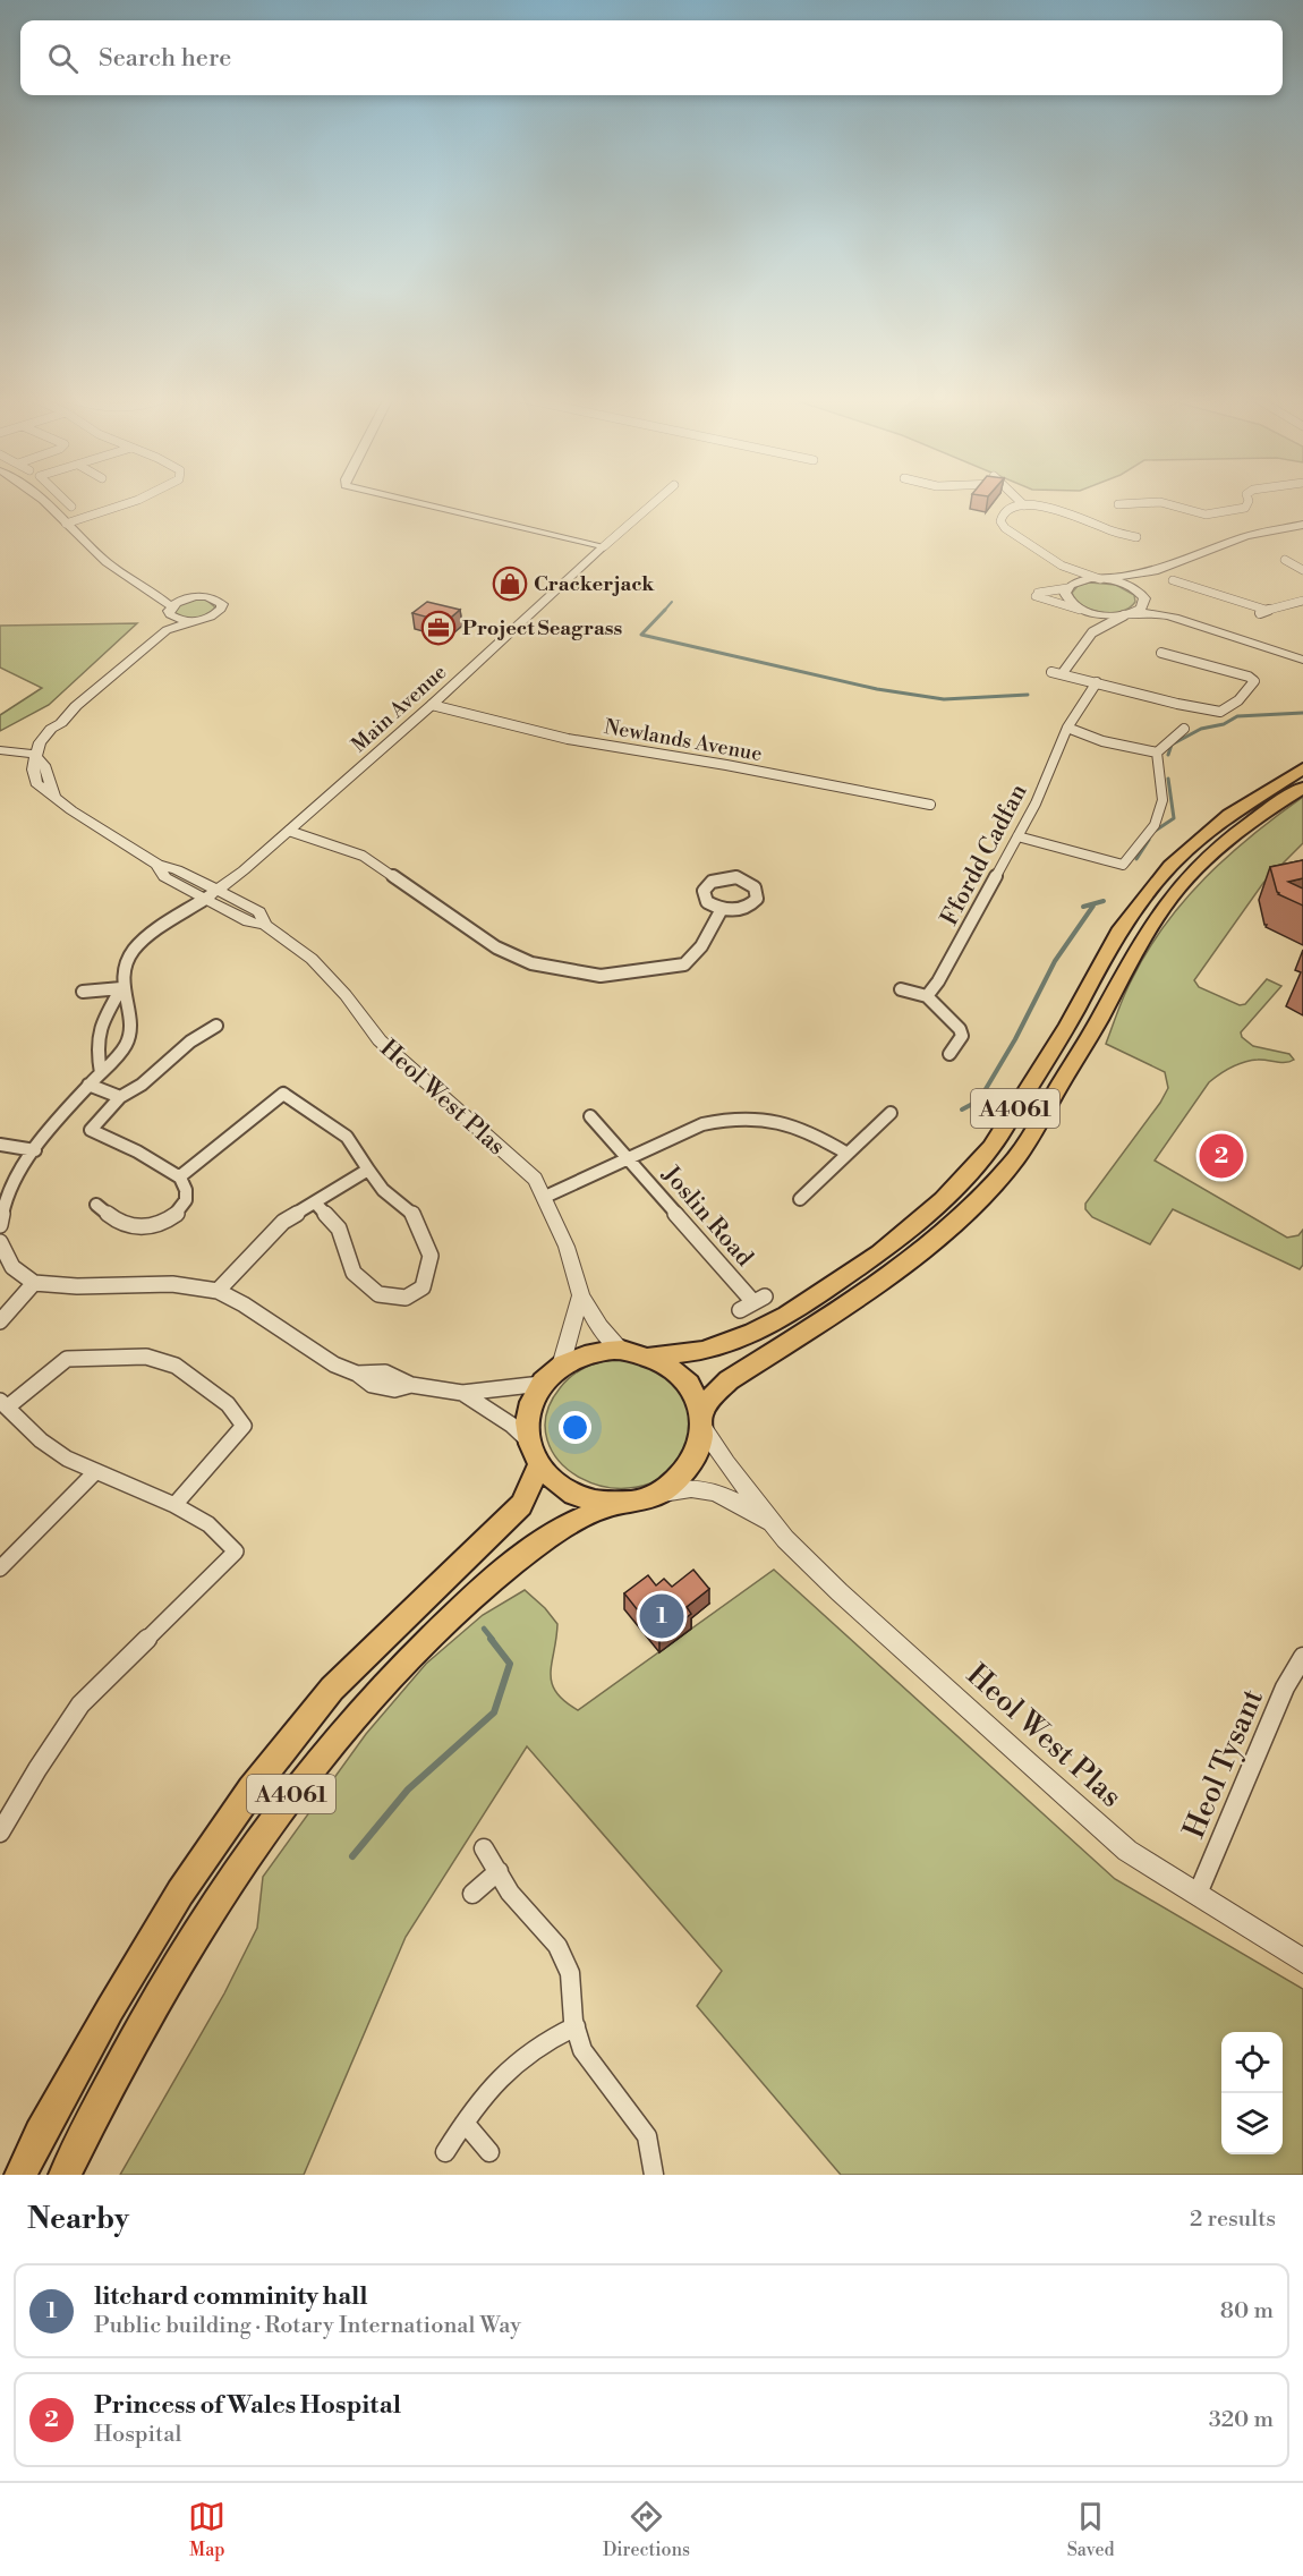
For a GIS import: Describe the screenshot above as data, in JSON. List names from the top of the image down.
{
  "streets": {
    "main road": ["A4061"],
    "street": [
      "Main Avenue",
      "Newlands Avenue",
      "Ffordd Cadfan",
      "Heol West Plas",
      "Joslin Road",
      "Heol Tysant"
    ]
  },
  "crossings": [
    ["Main Avenue", "Newlands Avenue"],
    ["Main Avenue", "Heol West Plas"],
    ["Heol West Plas", "A4061"],
    ["Heol West Plas", "Joslin Road"],
    ["Heol West Plas", "Heol Tysant"]
  ],
  "places": {
    "shop": ["Crackerjack"],
    "office": ["Project Seagrass"]
  },
  "page": {
    "search": "Search here",
    "pins": ["2", "1"],
    "heading": ["Nearby", "2 results"],
    "list": [
      {
        "mark": "1",
        "name": "litchard comminity hall",
        "note": "Public building · Rotary International Way",
        "value": "80 m"
      },
      {
        "mark": "2",
        "name": "Princess of Wales Hospital",
        "note": "Hospital",
        "value": "320 m"
      }
    ],
    "nav": ["Map", "Directions", "Saved"]
  }
}
